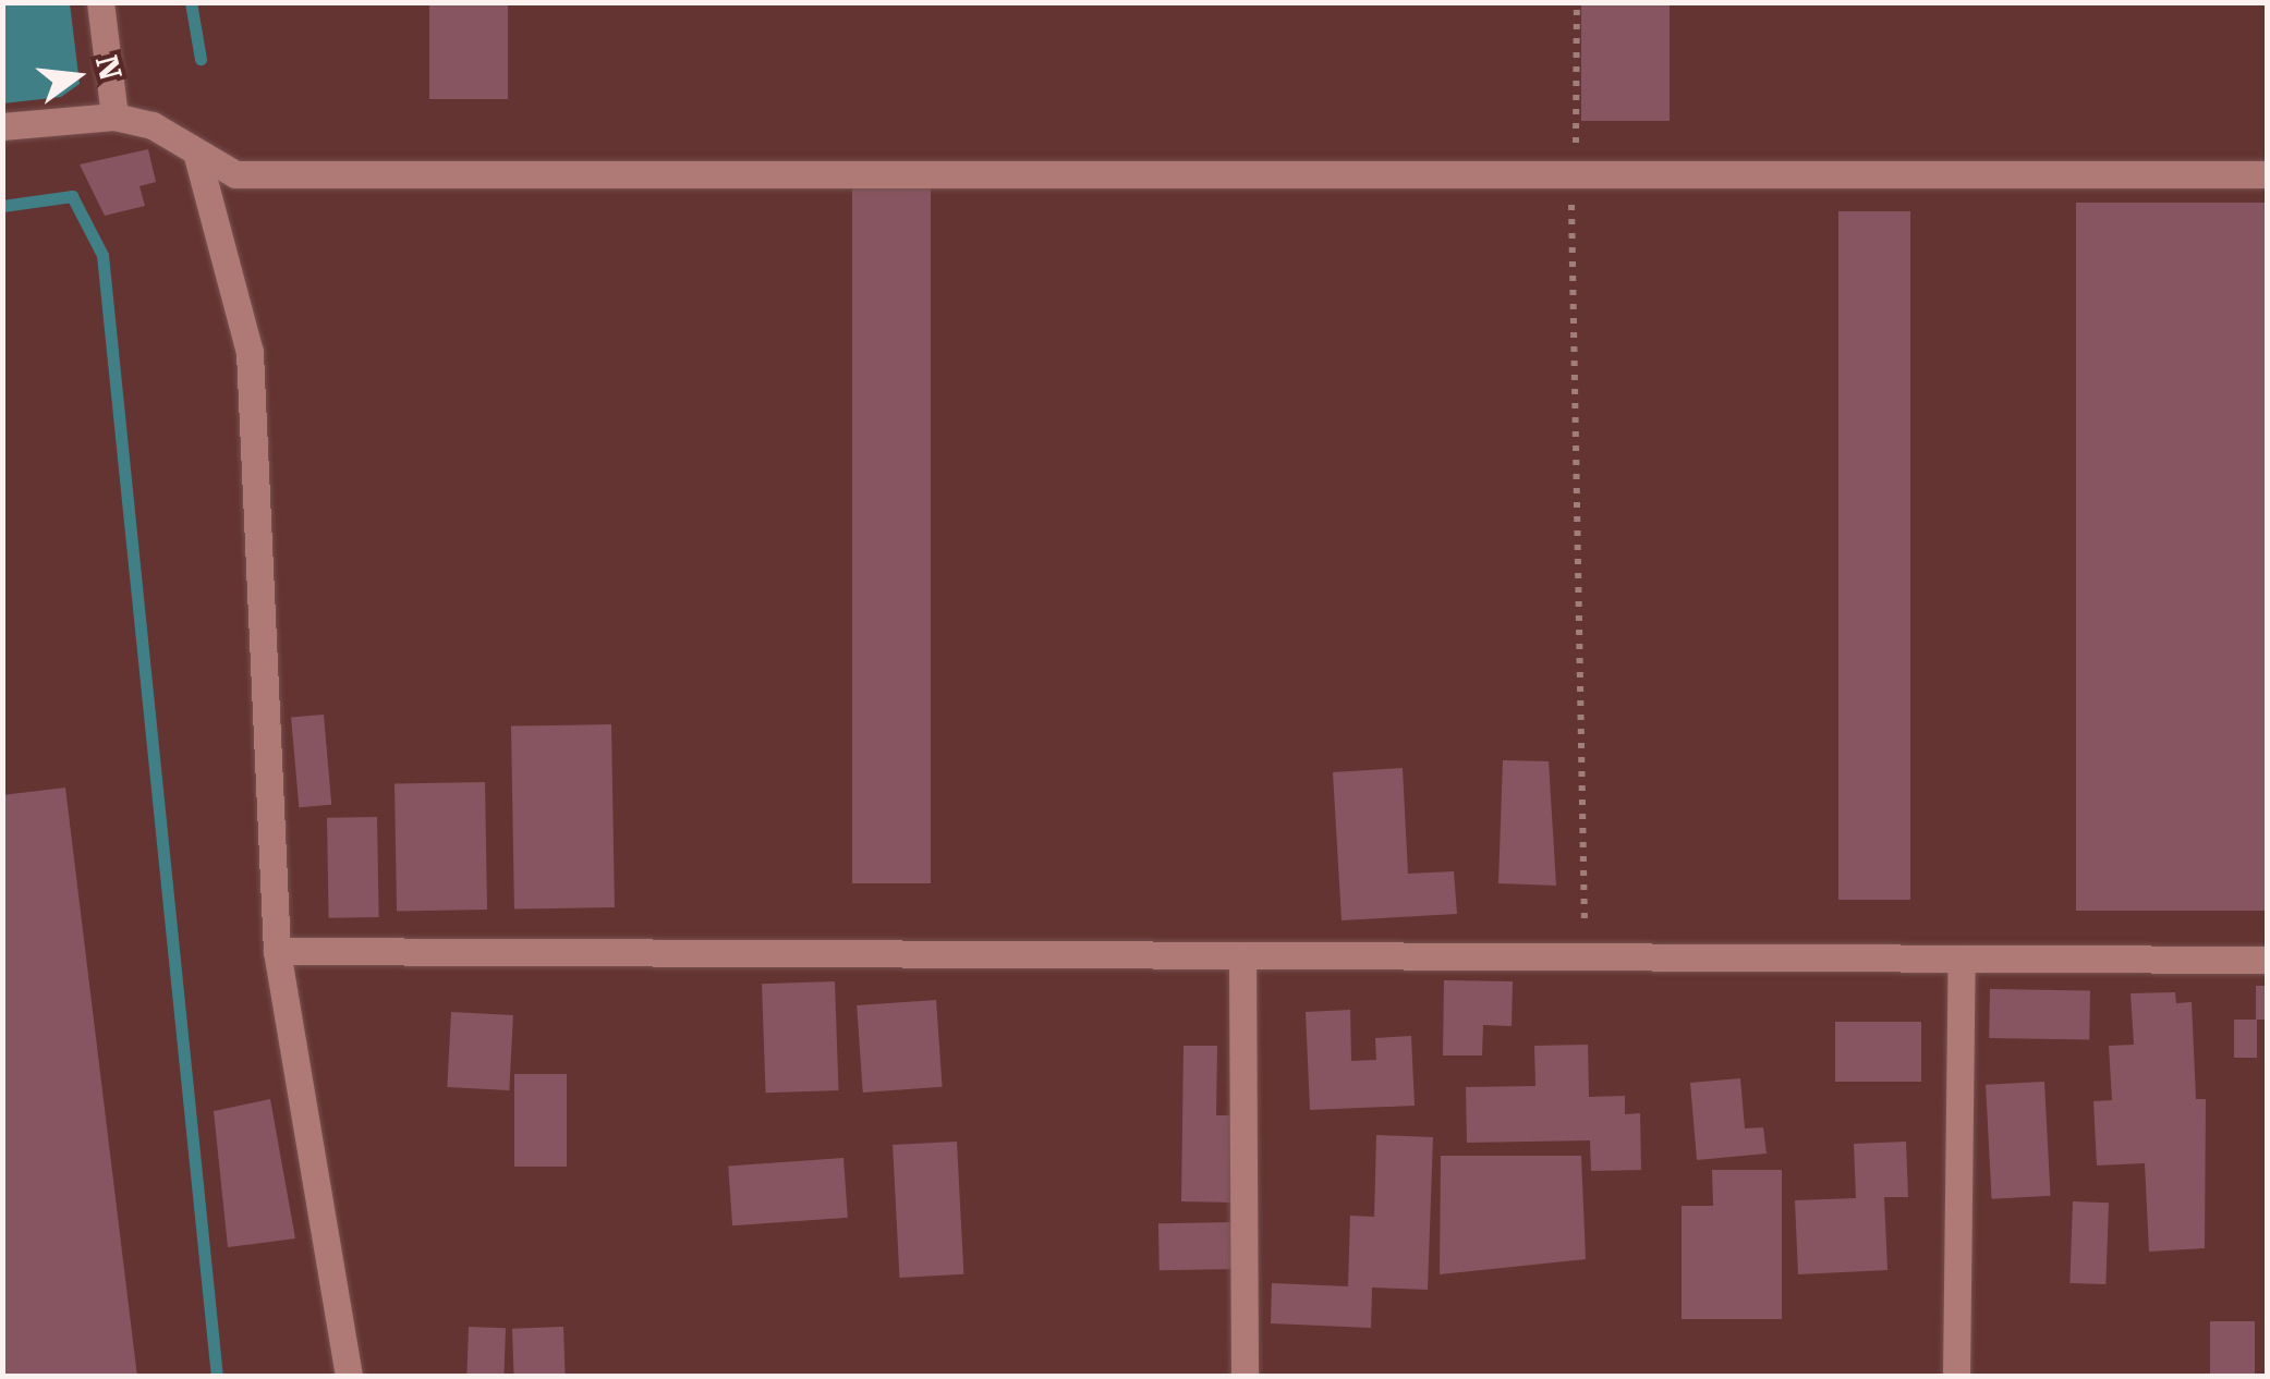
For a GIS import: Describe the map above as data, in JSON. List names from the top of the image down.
{
  "north": "right"
}
